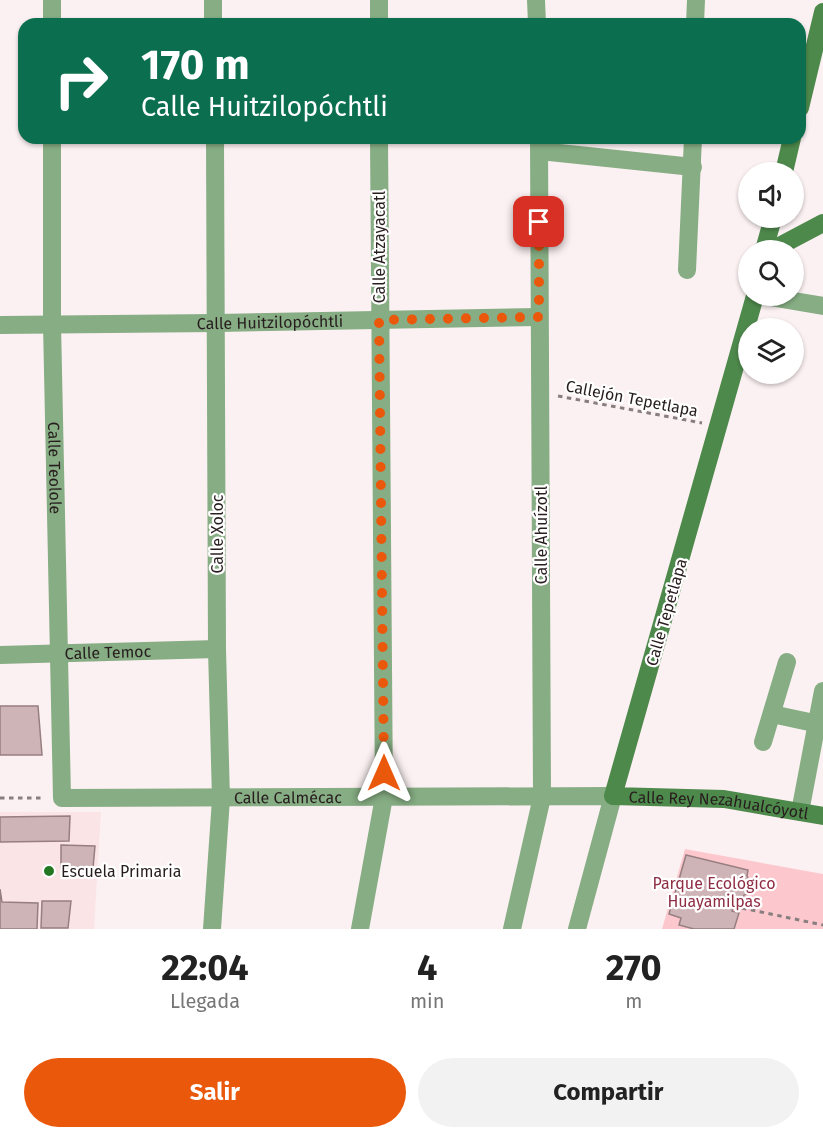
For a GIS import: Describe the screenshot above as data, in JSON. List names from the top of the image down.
{
  "streets": {
    "street": [
      "Calle Atzayacatl",
      "Calle Huitzilopóchtli",
      "Calle Teolole",
      "Calle Xoloc",
      "Calle Ahuízotl",
      "Calle Tepetlapa",
      "Calle Temoc",
      "Calle Calmécac",
      "Calle Rey Nezahualcóyotl"
    ],
    "path": ["Callejón Tepetlapa"]
  },
  "crossings": [
    ["Calle Atzayacatl", "Calle Huitzilopóchtli"],
    ["Calle Atzayacatl", "Calle Calmécac"],
    ["Calle Huitzilopóchtli", "Calle Teolole"],
    ["Calle Huitzilopóchtli", "Calle Xoloc"],
    ["Calle Huitzilopóchtli", "Calle Ahuízotl"],
    ["Callejón Tepetlapa", "Calle Ahuízotl"],
    ["Callejón Tepetlapa", "Calle Tepetlapa"],
    ["Calle Teolole", "Calle Temoc"],
    ["Calle Teolole", "Calle Calmécac"],
    ["Calle Xoloc", "Calle Temoc"],
    ["Calle Xoloc", "Calle Calmécac"],
    ["Calle Ahuízotl", "Calle Calmécac"],
    ["Calle Tepetlapa", "Calle Calmécac"],
    ["Calle Tepetlapa", "Calle Rey Nezahualcóyotl"],
    ["Calle Calmécac", "Calle Rey Nezahualcóyotl"]
  ],
  "parks": ["Parque Ecológico Huayamilpas"],
  "places": ["Escuela Primaria"],
  "page": {
    "turn": ["170 m", "Calle Huitzilopóchtli"],
    "eta": [
      "22:04",
      "Llegada",
      "4",
      "min",
      "270",
      "m"
    ],
    "buttons": ["Salir", "Compartir"]
  }
}
